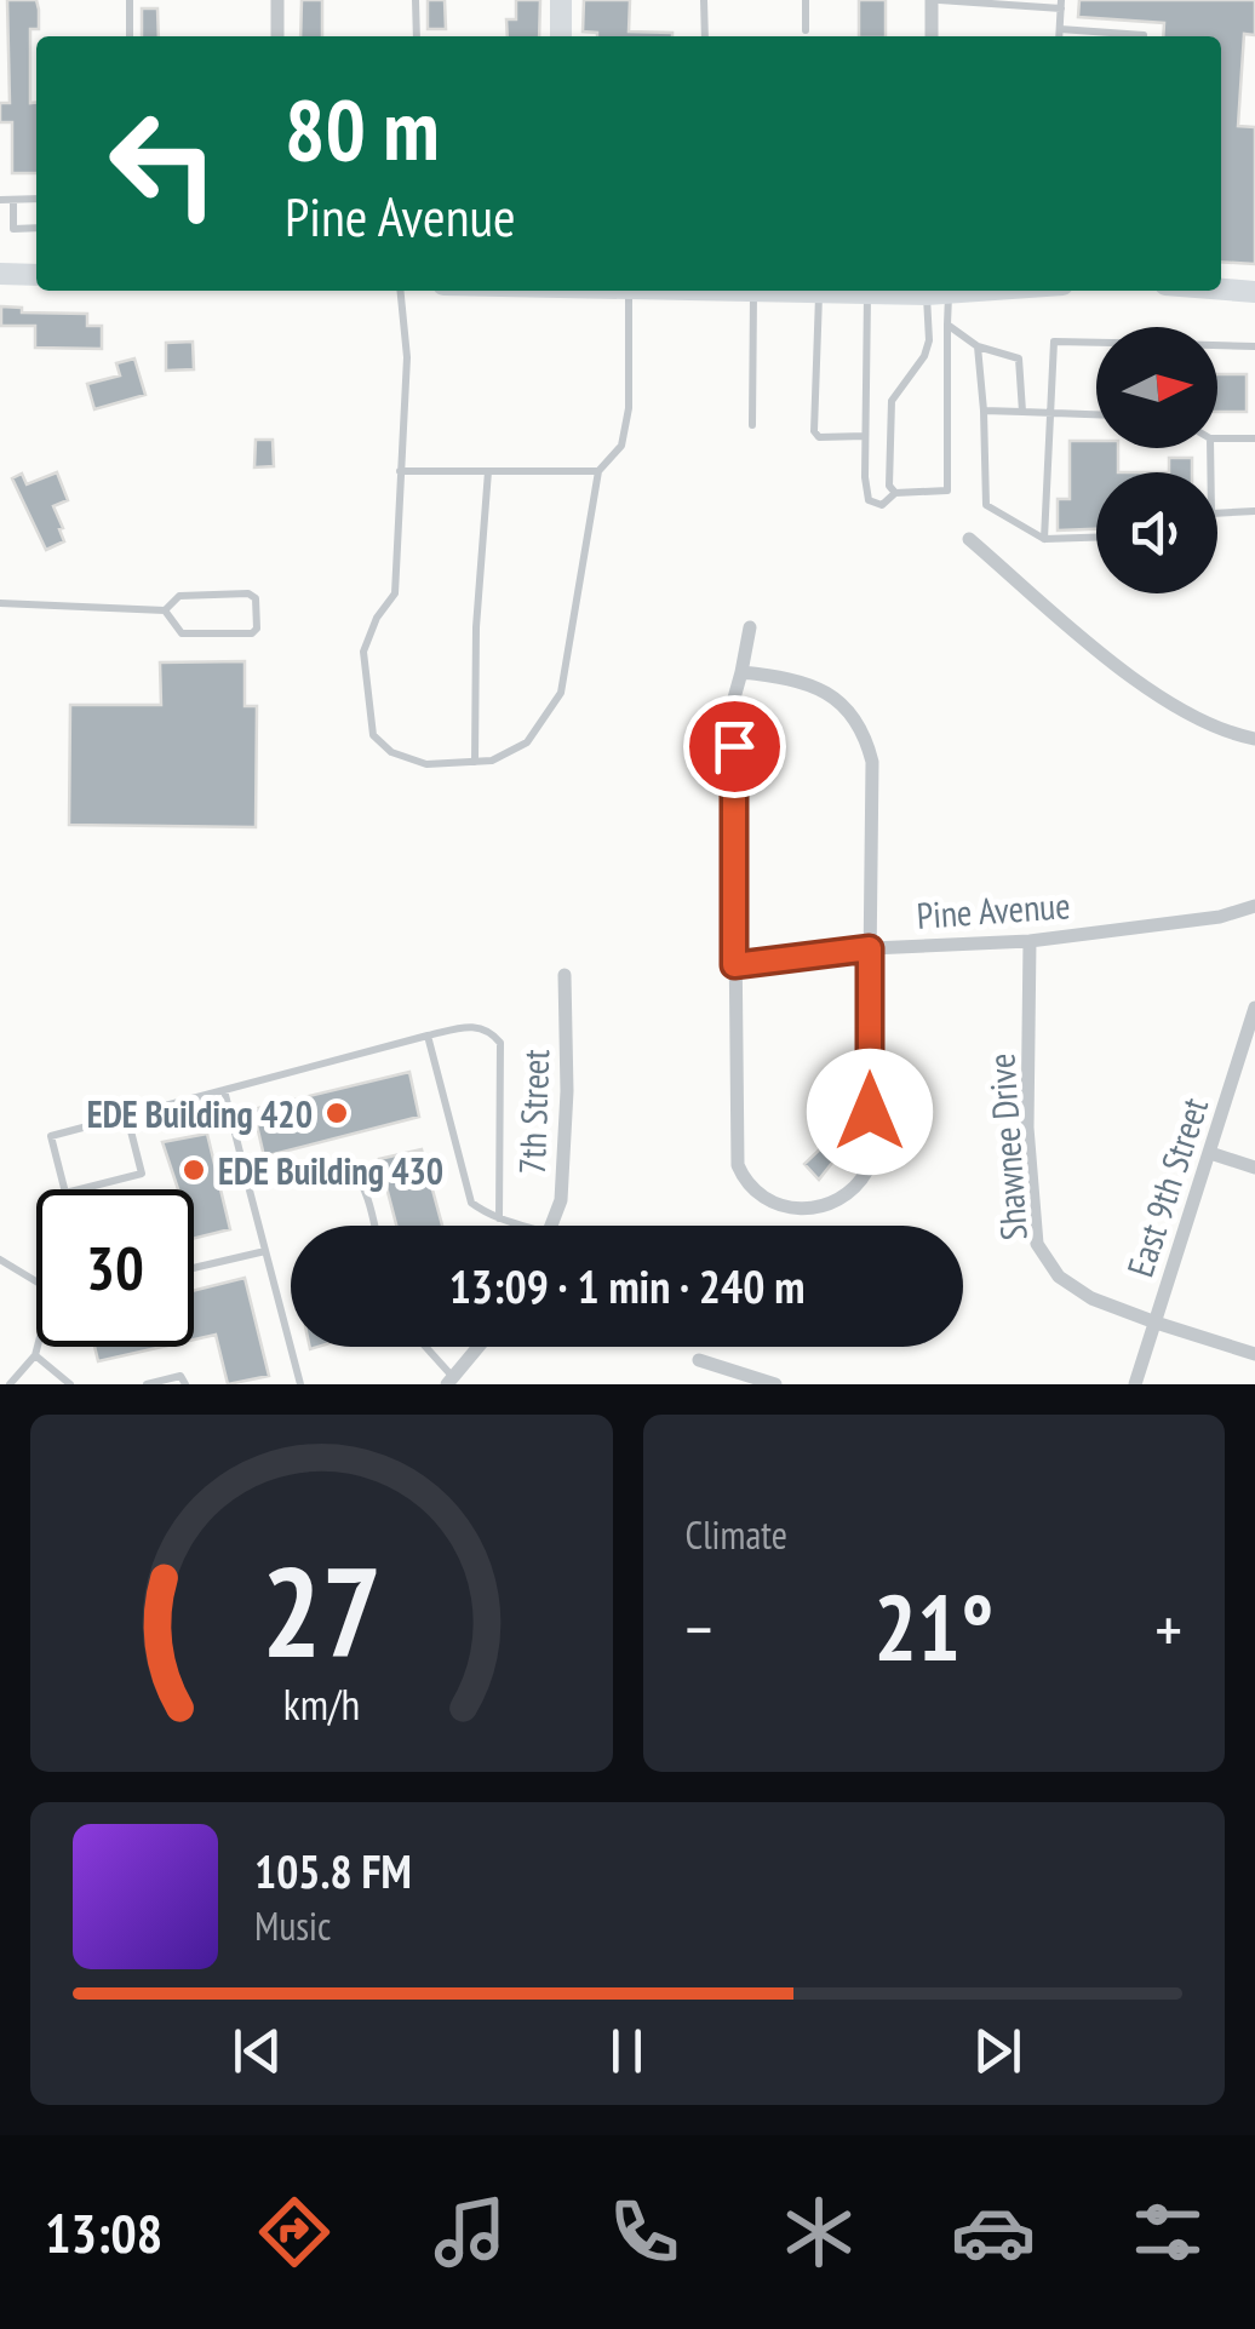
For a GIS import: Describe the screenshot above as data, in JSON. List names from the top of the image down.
{
  "streets": {
    "street": [
      "Pine Avenue",
      "7th Street",
      "Shawnee Drive",
      "East 9th Street"
    ]
  },
  "crossings": [
    ["Pine Avenue", "Shawnee Drive"],
    ["Shawnee Drive", "East 9th Street"]
  ],
  "places": ["EDE Building 420", "EDE Building 430"],
  "north": "right",
  "page": {
    "turn": ["80 m", "Pine Avenue"],
    "limit": "30",
    "trip": "13:09 · 1 min · 240 m",
    "tile": "Climate",
    "heat": ["−", "21°", "+"],
    "song": ["105.8 FM", "Music"],
    "tabs": "13:08",
    "gauge": ["27", "km/h"]
  }
}
